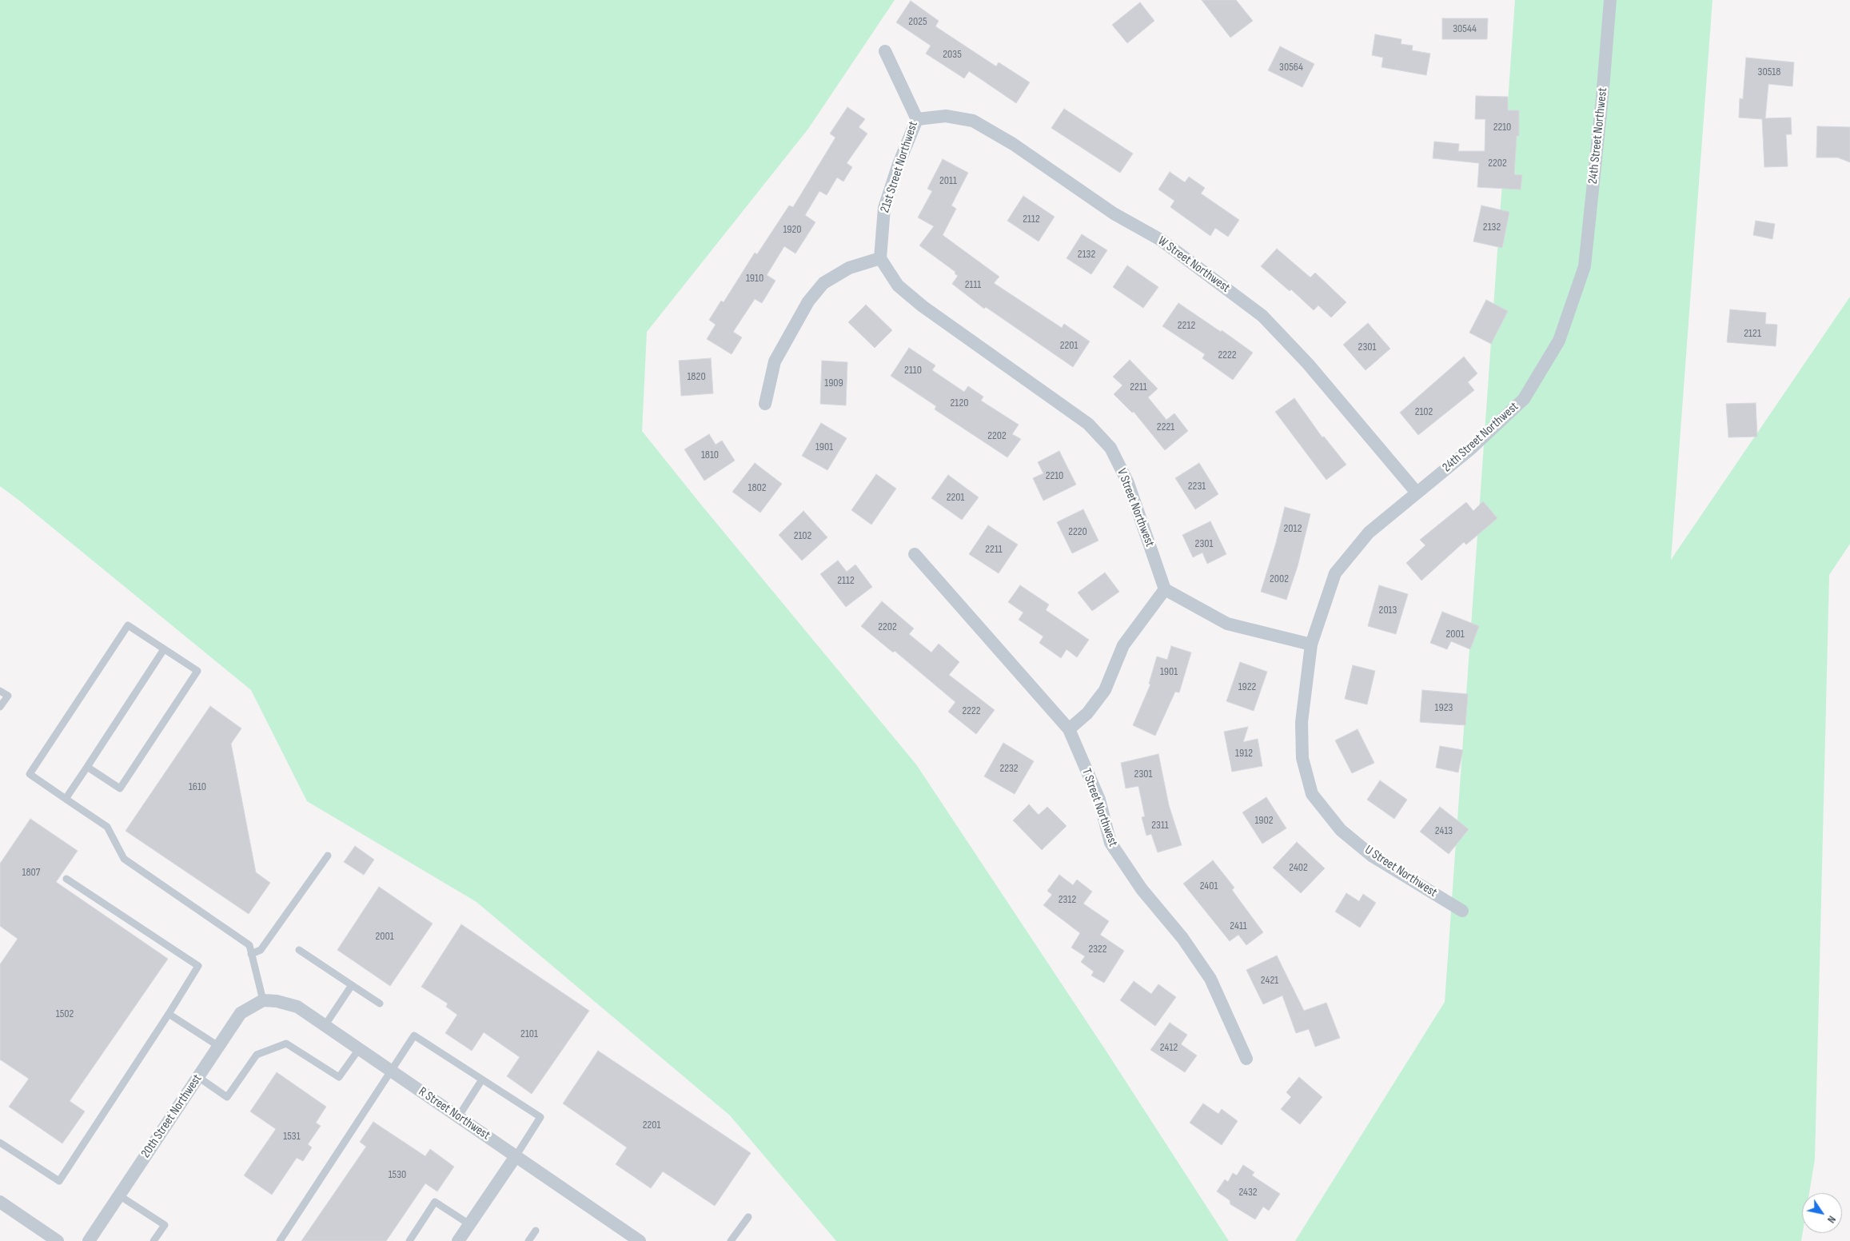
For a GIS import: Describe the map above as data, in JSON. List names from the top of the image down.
{
  "streets": {
    "street": [
      "24th Street Northwest",
      "21st Street Northwest",
      "W Street Northwest",
      "V Street Northwest",
      "T Street Northwest",
      "U Street Northwest",
      "R Street Northwest",
      "20th Street Northwest"
    ]
  },
  "crossings": [
    ["24th Street Northwest", "W Street Northwest"],
    ["24th Street Northwest", "U Street Northwest"],
    ["21st Street Northwest", "W Street Northwest"],
    ["21st Street Northwest", "V Street Northwest"],
    ["R Street Northwest", "20th Street Northwest"]
  ],
  "house_numbers": [
    "2025",
    "30544",
    "2035",
    "30564",
    "30518",
    "2210",
    "2202",
    "2011",
    "2112",
    "2132",
    "1920",
    "2132",
    "1910",
    "2111",
    "2212",
    "2121",
    "2201",
    "2301",
    "2222",
    "2110",
    "1820",
    "1909",
    "2211",
    "2120",
    "2102",
    "2221",
    "2202",
    "1901",
    "1810",
    "2210",
    "2231",
    "1802",
    "2201",
    "2012",
    "2220",
    "2102",
    "2301",
    "2211",
    "2002",
    "2112",
    "2013",
    "2202",
    "2001",
    "1901",
    "1922",
    "1923",
    "2222",
    "1912",
    "2232",
    "2301",
    "1610",
    "1902",
    "2311",
    "2413",
    "2402",
    "1807",
    "2401",
    "2312",
    "2411",
    "2001",
    "2322",
    "2421",
    "1502",
    "2101",
    "2412",
    "2201",
    "1531",
    "1530",
    "2432"
  ],
  "north": "bottom right"
}
